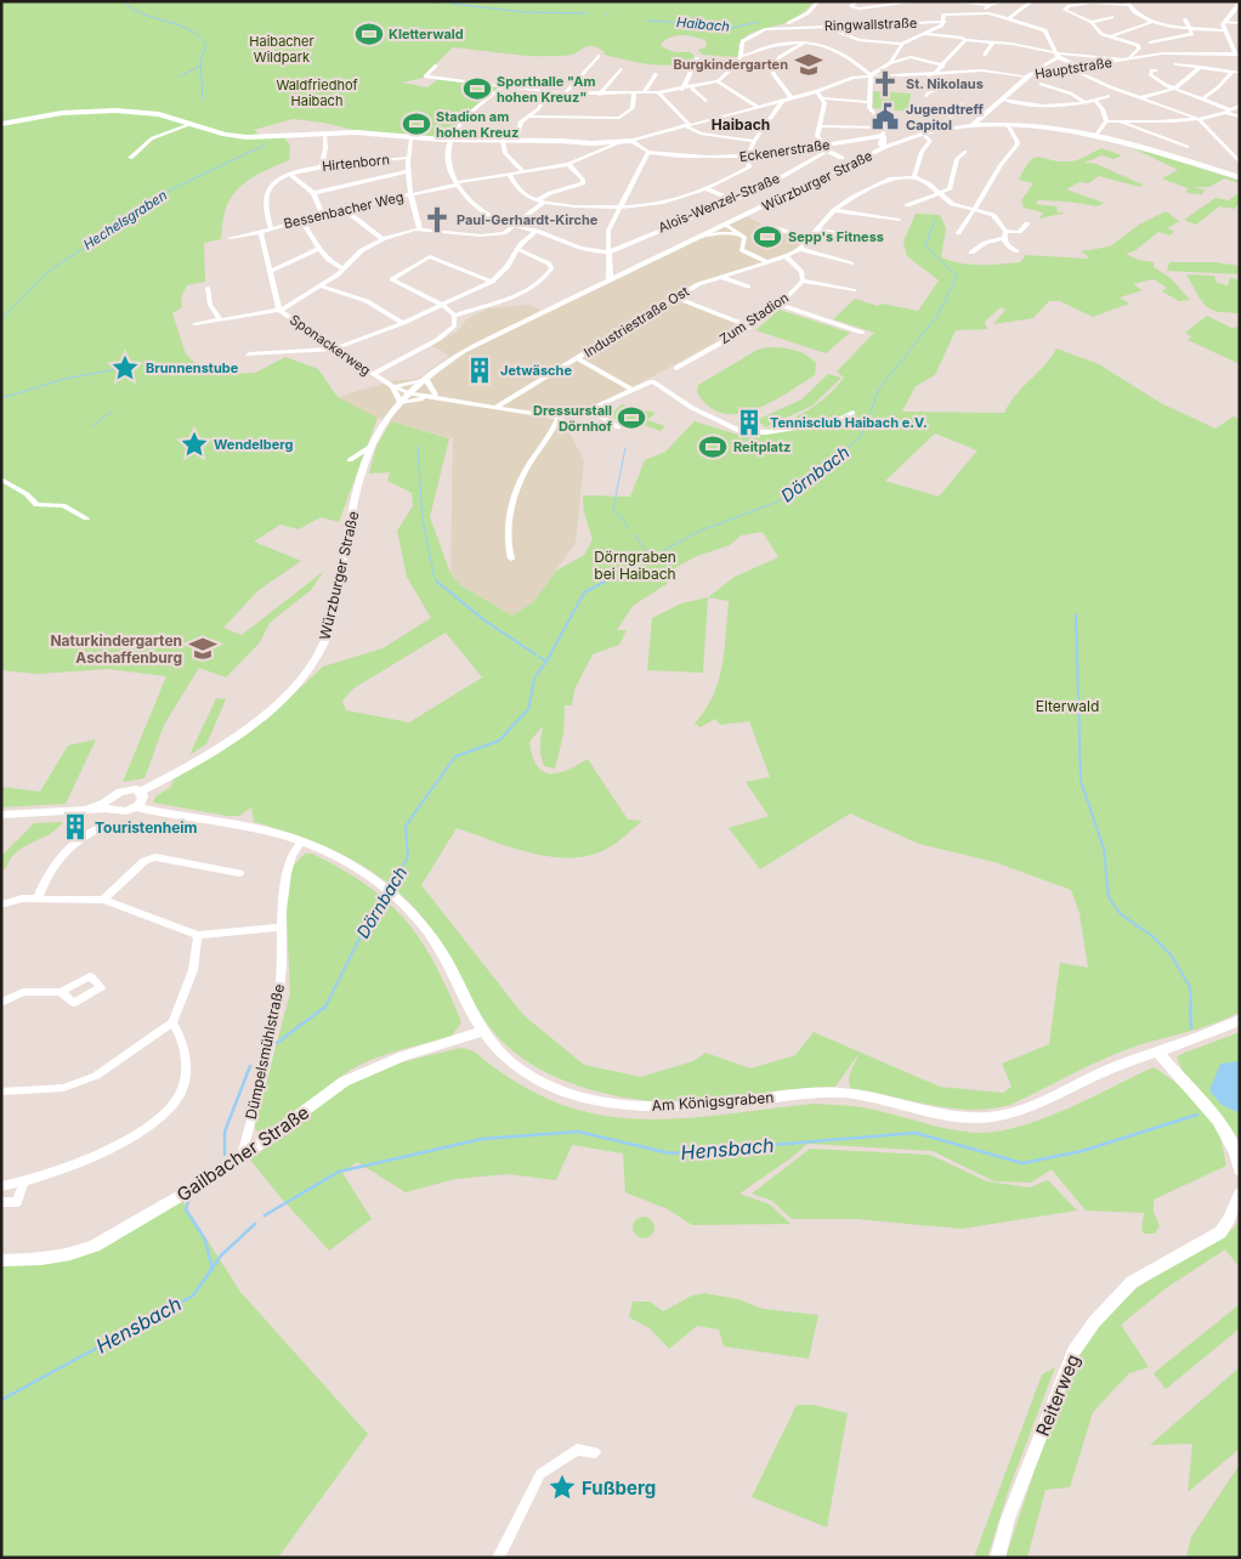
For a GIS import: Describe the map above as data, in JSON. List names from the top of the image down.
{
  "streets": {
    "street": [
      "Ringwallstraße",
      "Hauptstraße",
      "Eckenerstraße",
      "Hirtenborn",
      "Würzburger Straße",
      "Alois-Wenzel-Straße",
      "Bessenbacher Weg",
      "Zum Stadion",
      "Industriestraße Ost",
      "Sponackerweg",
      "Dümpelsmühlstraße",
      "Am Königsgraben",
      "Gailbacher Straße",
      "Reiterweg"
    ]
  },
  "crossings": [
    ["Eckenerstraße", "Alois-Wenzel-Straße"],
    ["Hirtenborn", "Bessenbacher Weg"],
    ["Würzburger Straße", "Sponackerweg"],
    ["Würzburger Straße", "Am Königsgraben"],
    ["Bessenbacher Weg", "Sponackerweg"],
    ["Zum Stadion", "Industriestraße Ost"],
    ["Dümpelsmühlstraße", "Am Königsgraben"],
    ["Dümpelsmühlstraße", "Gailbacher Straße"],
    ["Am Königsgraben", "Gailbacher Straße"]
  ],
  "districts": ["Haibach"],
  "water": [
    "Haibach",
    "Hechelsgraben",
    "Dörnbach",
    "Hensbach"
  ],
  "parks": [
    "Haibacher Wildpark",
    "Waldfriedhof Haibach",
    "Dörngraben bei Haibach",
    "Elterwald"
  ],
  "places": {
    "sports": [
      "Kletterwald",
      "Sporthalle \"Am hohen Kreuz\"",
      "Stadion am hohen Kreuz",
      "Sepp's Fitness",
      "Dressurstall Dörnhof",
      "Reitplatz"
    ],
    "school or university": ["Burgkindergarten", "Naturkindergarten Aschaffenburg"],
    "church": ["St. Nikolaus", "Paul-Gerhardt-Kirche"],
    "public building": ["Jugendtreff Capitol"],
    "place": ["Brunnenstube", "Wendelberg", "Fußberg"],
    "building": ["Jetwäsche", "Tennisclub Haibach e.V.", "Touristenheim"]
  }
}
